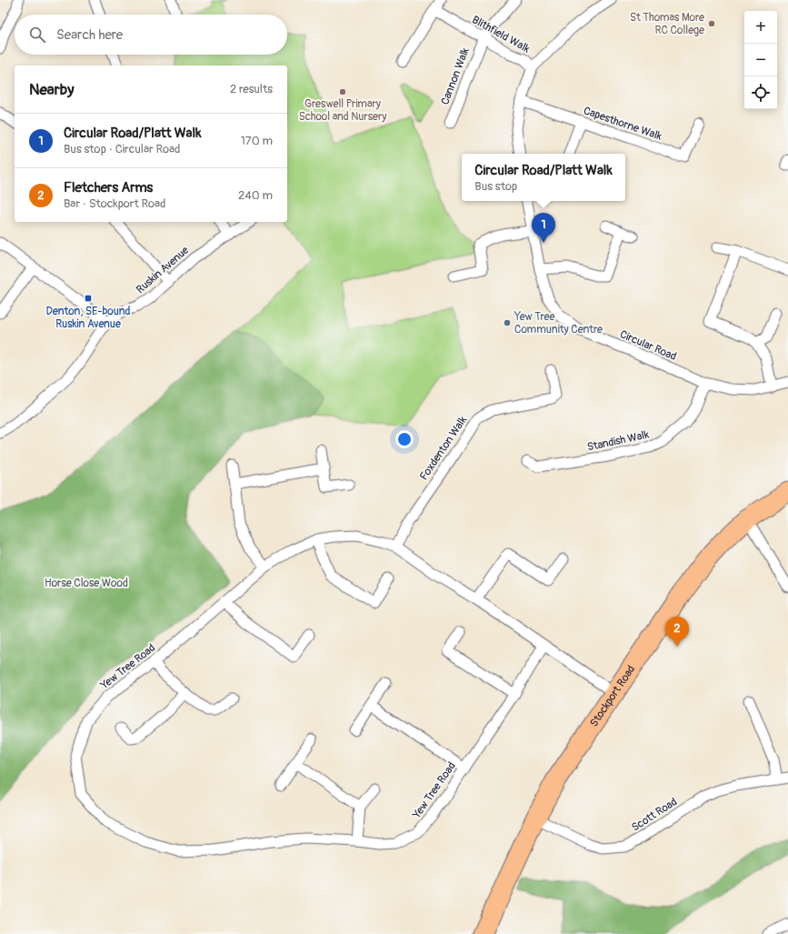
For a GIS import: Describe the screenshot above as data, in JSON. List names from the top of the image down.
{
  "streets": {
    "highway": ["Stockport Road"],
    "street": [
      "Blithfield Walk",
      "Cannon Walk",
      "Capesthorne Walk",
      "Ruskin Avenue",
      "Circular Road",
      "Standish Walk",
      "Foxdenton Walk",
      "Yew Tree Road",
      "Scott Road"
    ]
  },
  "crossings": [
    ["Blithfield Walk", "Cannon Walk"],
    ["Circular Road", "Standish Walk"],
    ["Foxdenton Walk", "Yew Tree Road"],
    ["Yew Tree Road", "Stockport Road"],
    ["Stockport Road", "Scott Road"]
  ],
  "parks": ["Horse Close Wood"],
  "places": {
    "other": ["St Thomas More RC College", "Greswell Primary School and Nursery", "Yew Tree Community Centre"],
    "transit": ["Denton, SE-bound Ruskin Avenue"]
  },
  "page": {
    "map_buttons": ["+", "−"],
    "search": "Search here",
    "heading": ["Nearby", "2 results"],
    "list": [
      {
        "mark": "1",
        "name": "Circular Road/Platt Walk",
        "note": "Bus stop · Circular Road",
        "value": "170 m"
      },
      {
        "mark": "2",
        "name": "Fletchers Arms",
        "note": "Bar · Stockport Road",
        "value": "240 m"
      }
    ],
    "popup": ["Circular Road/Platt Walk", "Bus stop"],
    "pins": ["1", "2"]
  }
}
